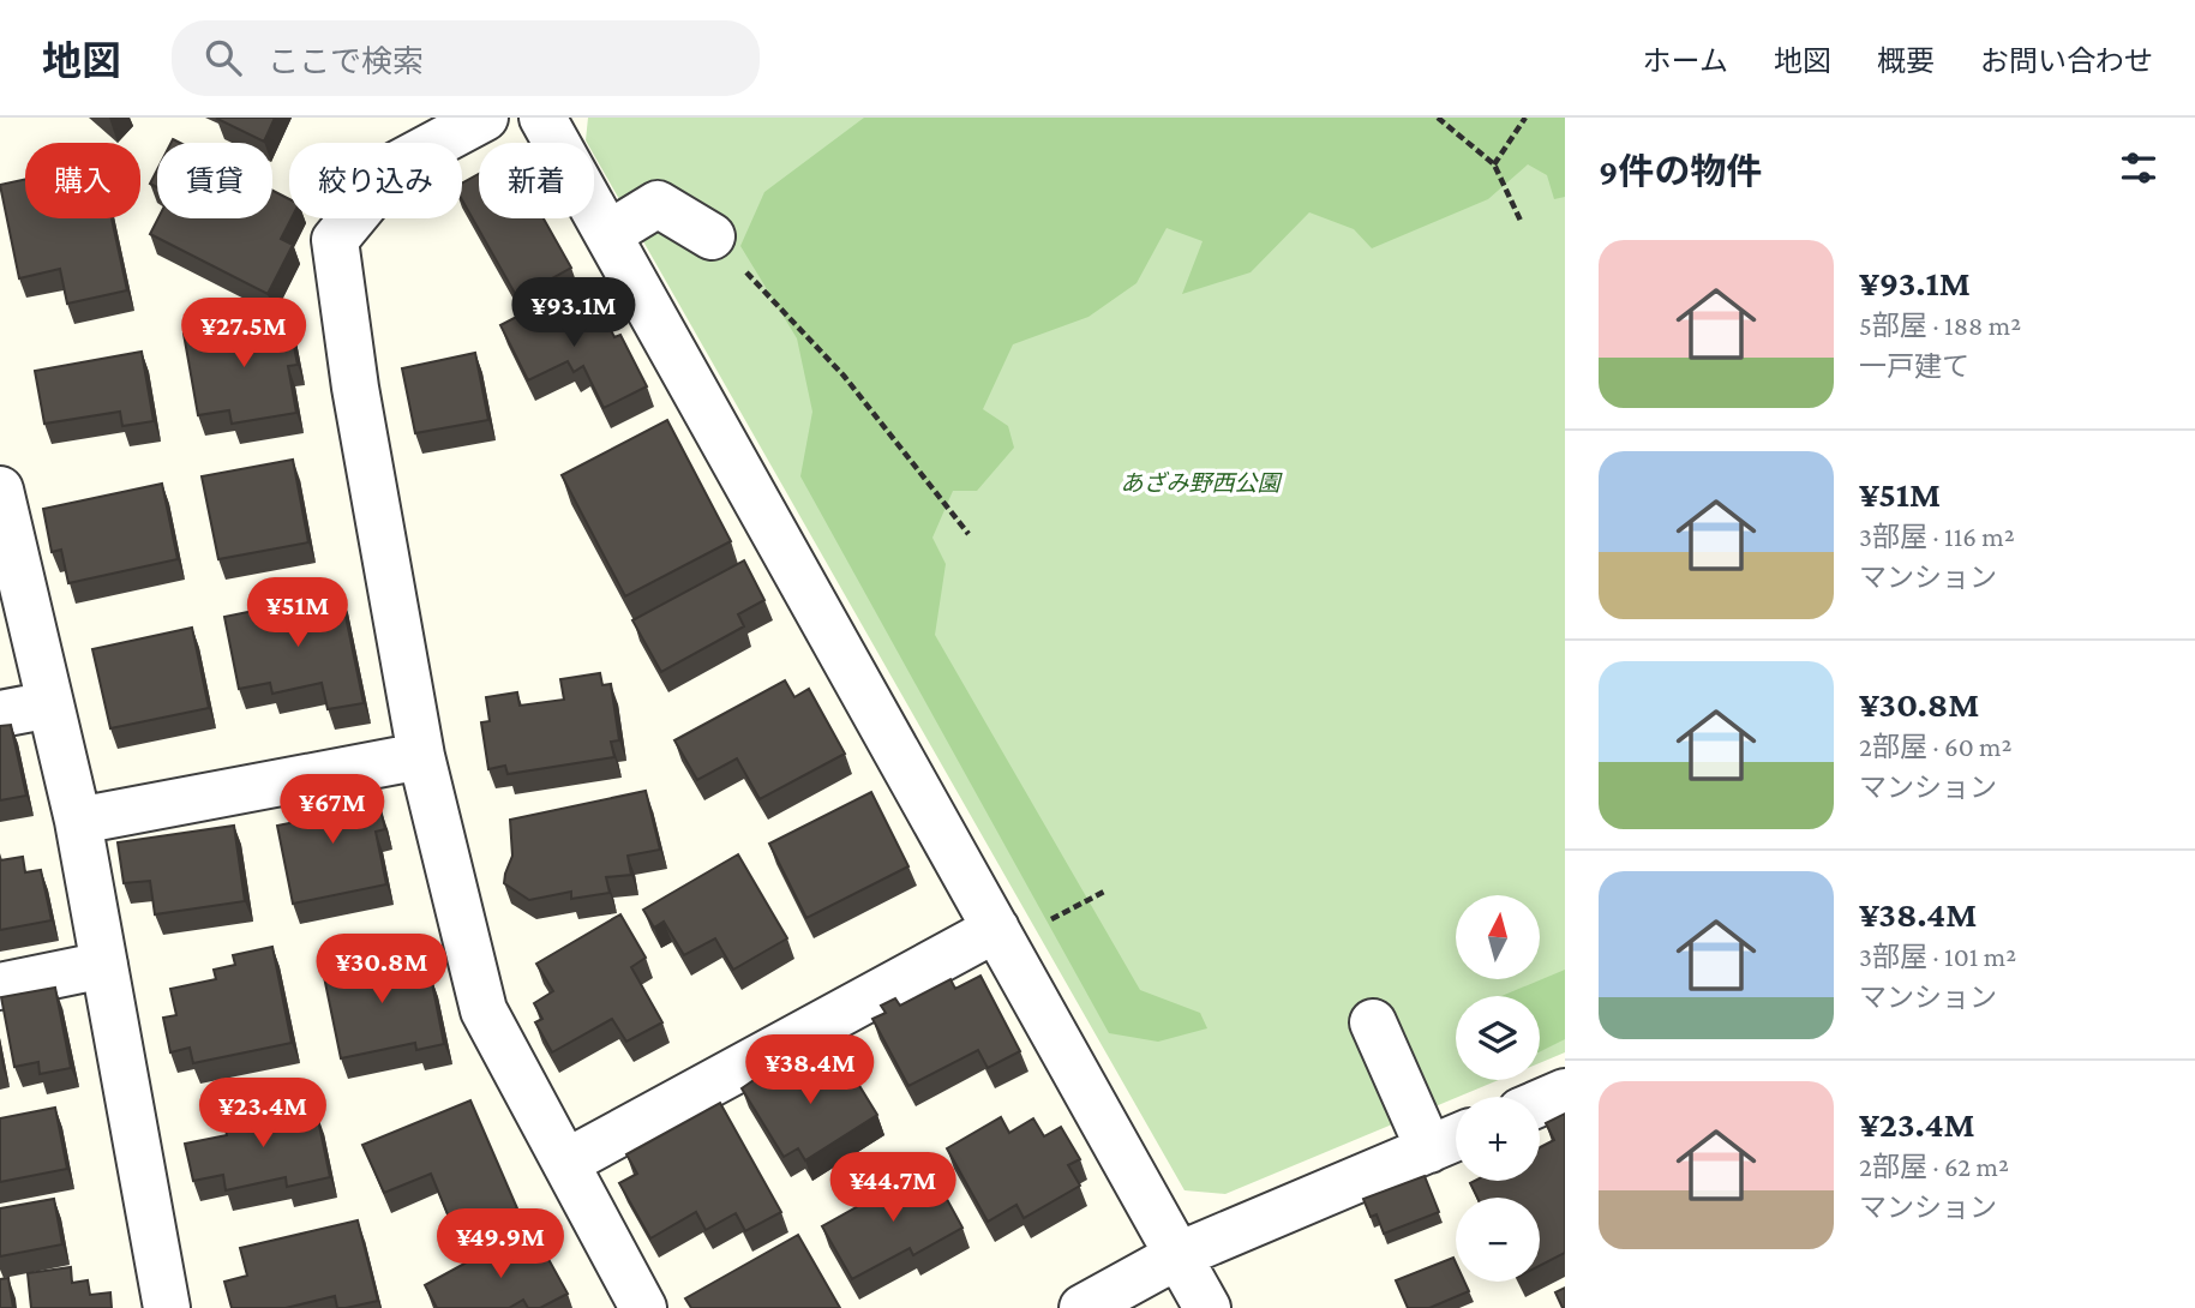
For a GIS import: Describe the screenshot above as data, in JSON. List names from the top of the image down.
{
  "parks": ["あざみ野西公園"],
  "north": "top",
  "page": {
    "header": "地図",
    "search": "ここで検索",
    "nav": [
      "ホーム",
      "地図",
      "概要",
      "お問い合わせ"
    ],
    "heading": "9件の物件",
    "chip": [
      "購入",
      "賃貸",
      "絞り込み",
      "新着"
    ],
    "list": [
      {
        "name": "¥93.1M",
        "note": "5部屋 · 188 m² · 一戸建て"
      },
      {
        "name": "¥51M",
        "note": "3部屋 · 116 m² · マンション"
      },
      {
        "name": "¥30.8M",
        "note": "2部屋 · 60 m² · マンション"
      },
      {
        "name": "¥38.4M",
        "note": "3部屋 · 101 m² · マンション"
      },
      {
        "name": "¥23.4M",
        "note": "2部屋 · 62 m² · マンション"
      }
    ],
    "price": [
      "¥93.1M",
      "¥27.5M",
      "¥51M",
      "¥67M",
      "¥30.8M",
      "¥38.4M",
      "¥23.4M",
      "¥44.7M",
      "¥49.9M"
    ],
    "map_buttons": ["+", "−"]
  }
}
